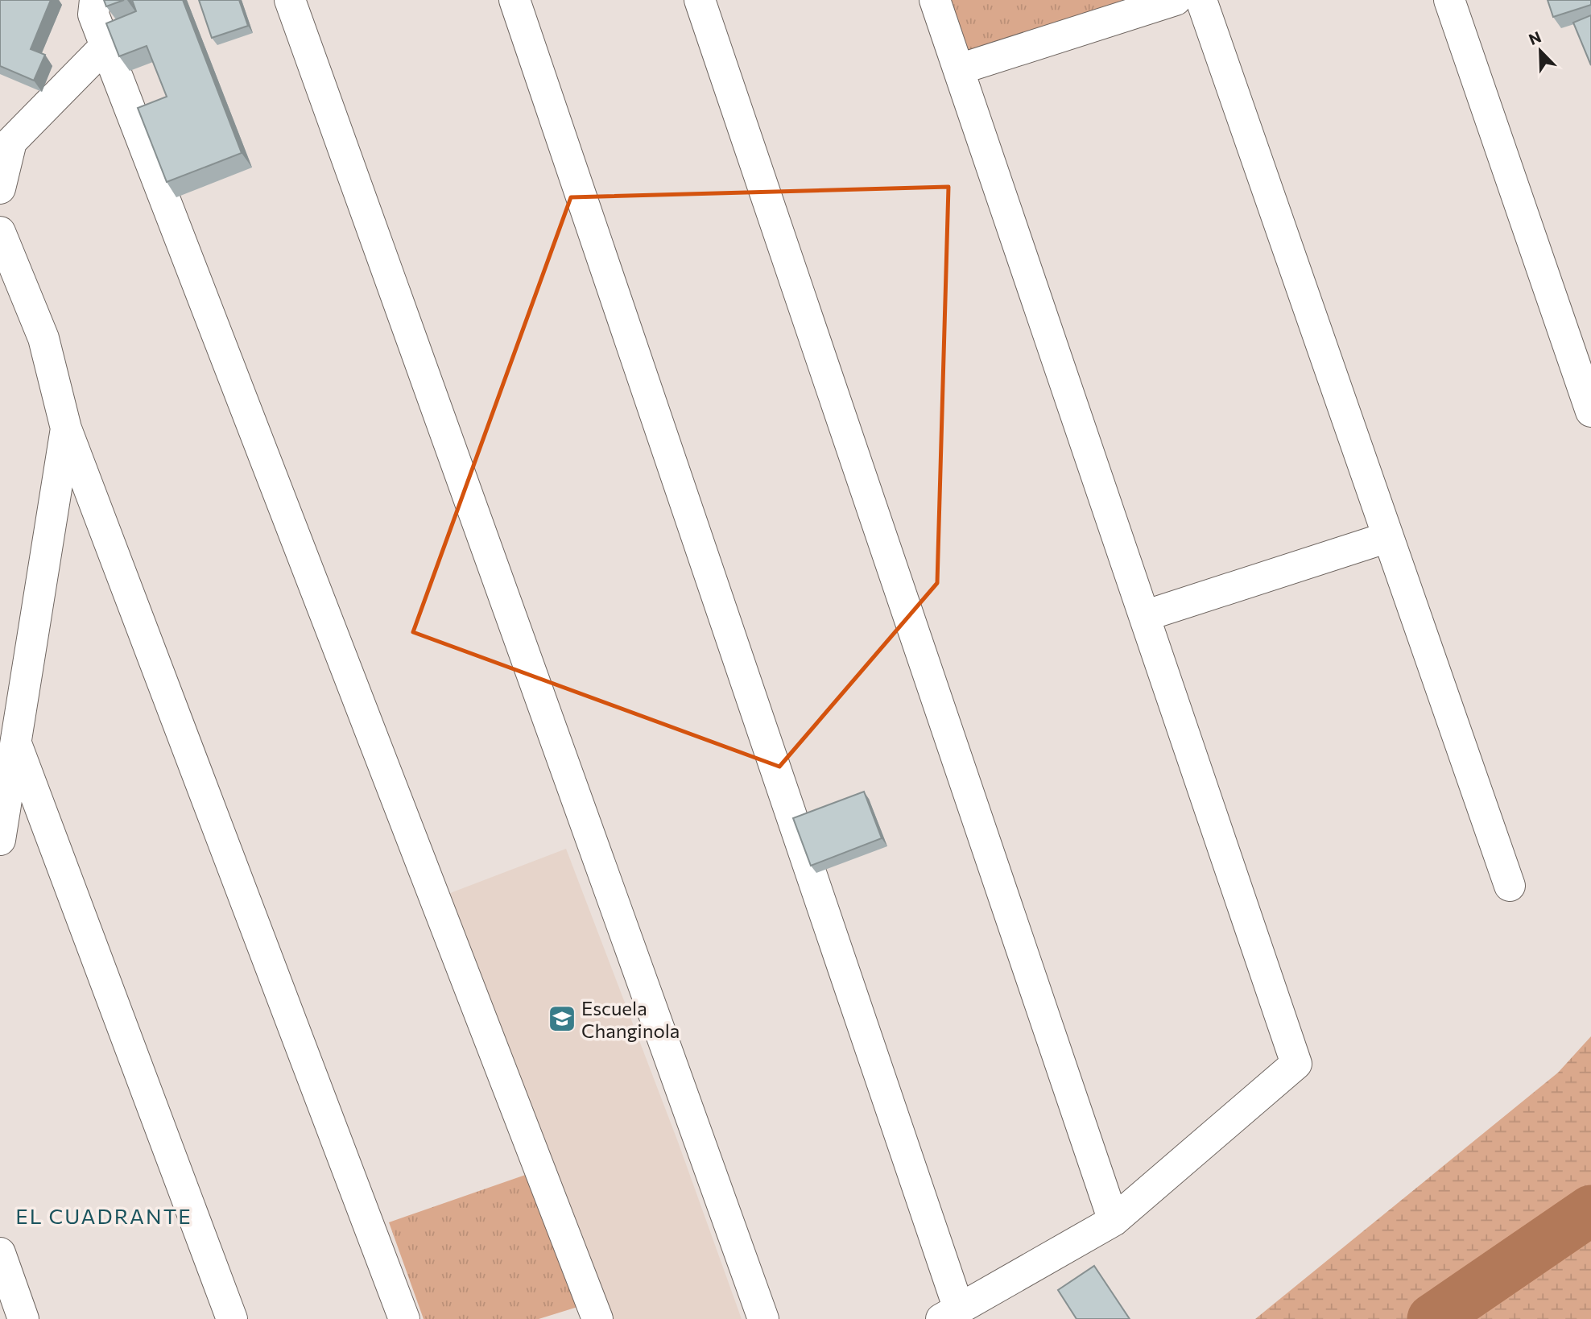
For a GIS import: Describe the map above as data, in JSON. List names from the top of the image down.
{
  "districts": ["EL CUADRANTE"],
  "places": {
    "school or university": ["Escuela Changinola"]
  },
  "north": "top left"
}
